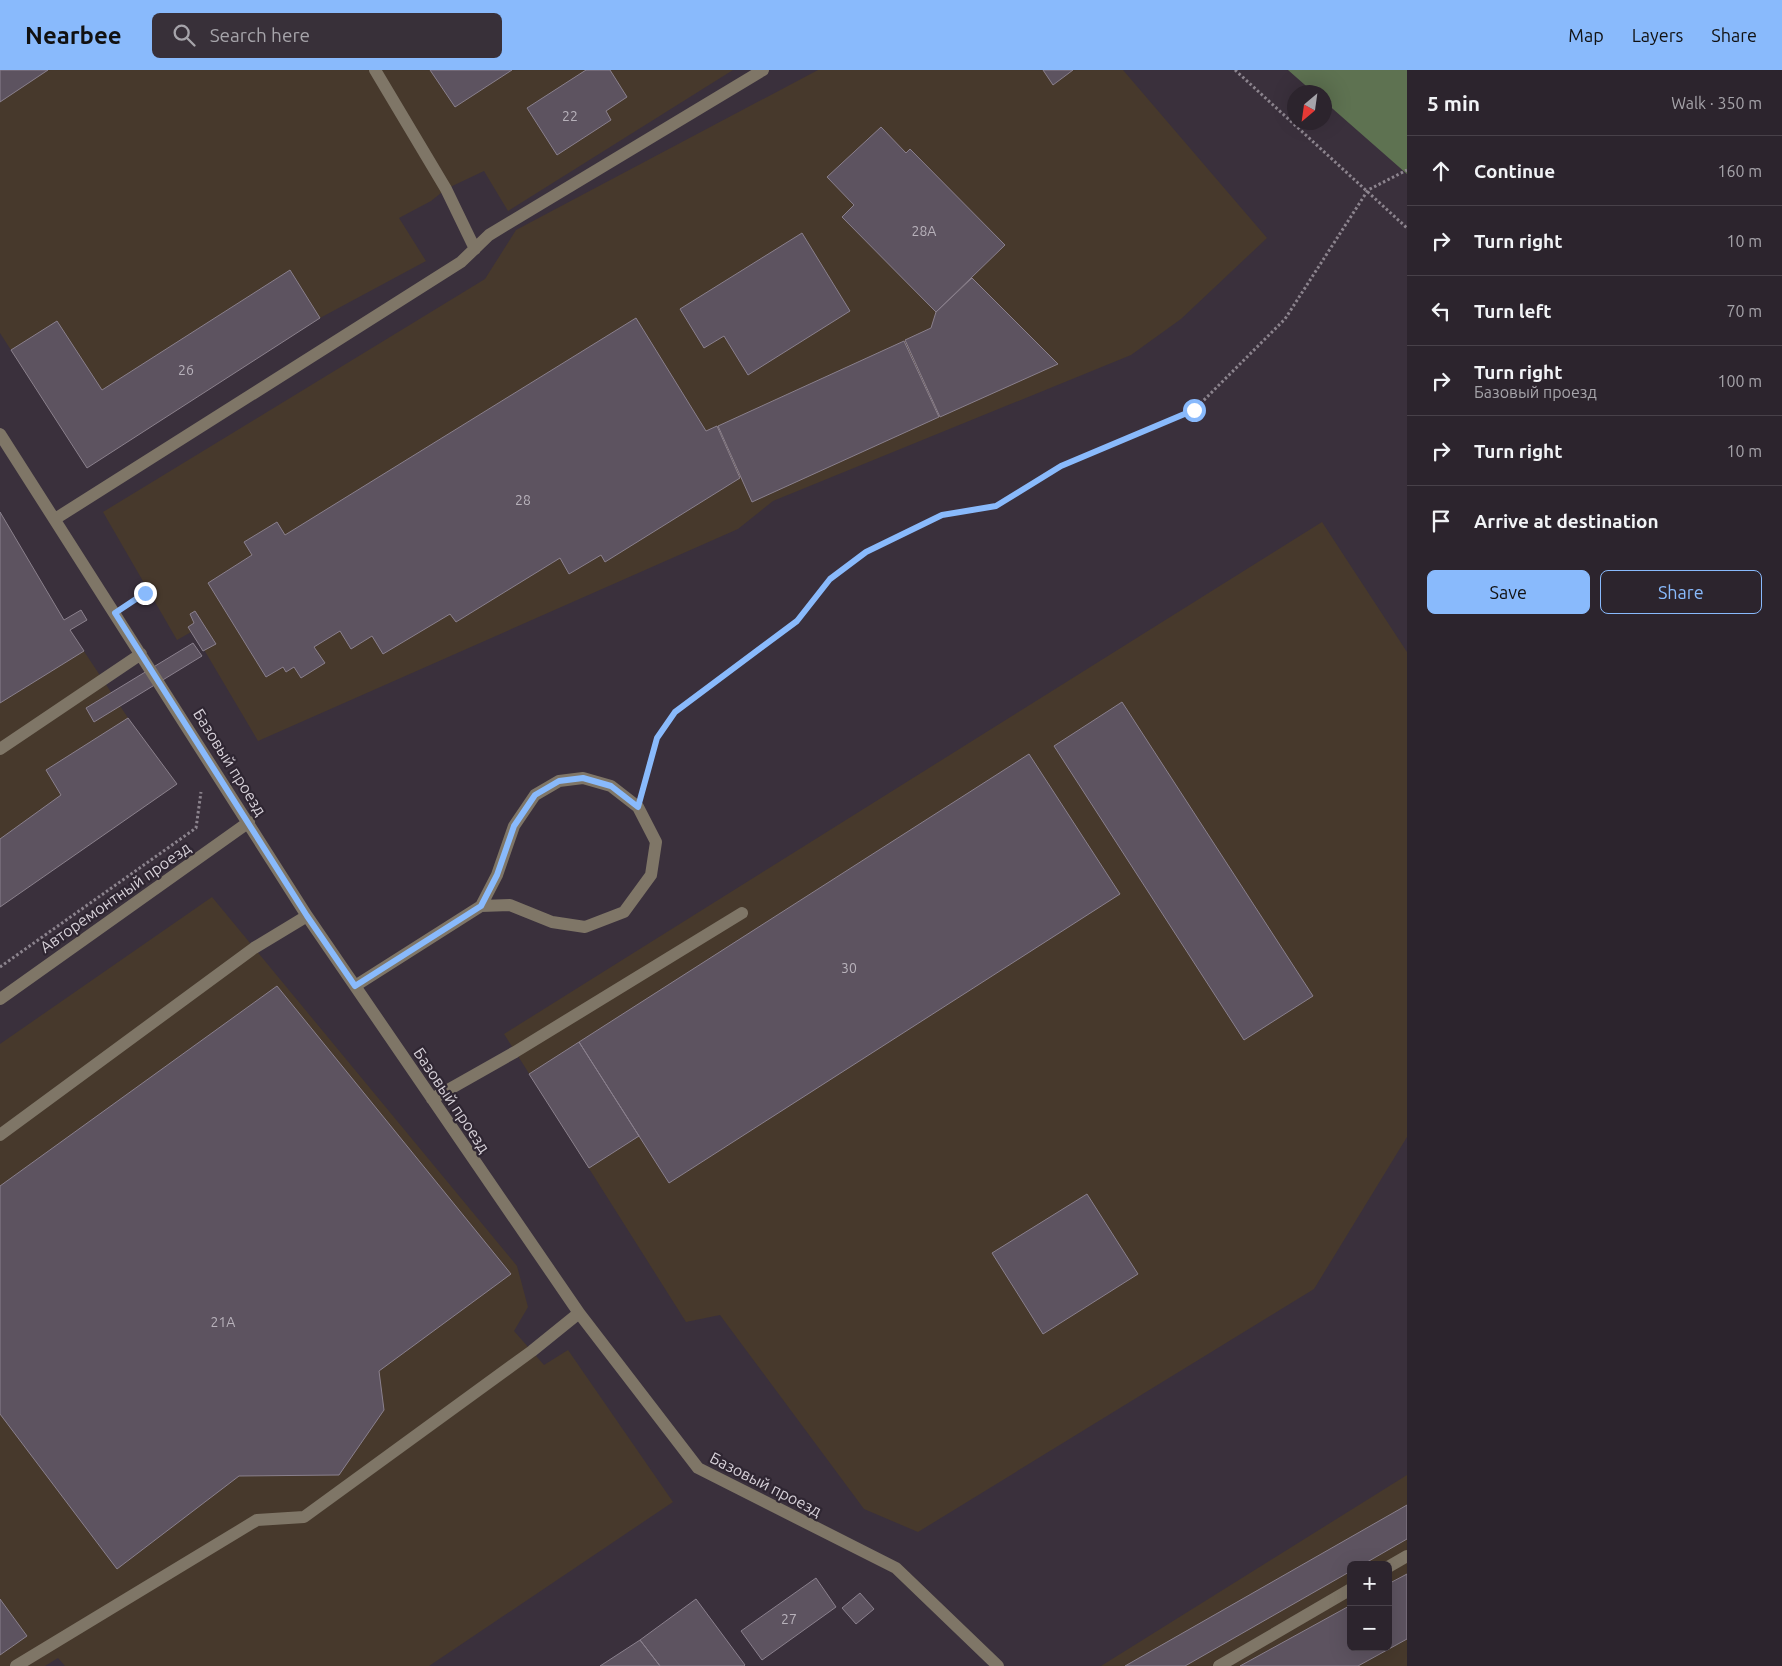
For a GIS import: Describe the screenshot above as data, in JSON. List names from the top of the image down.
{
  "streets": {
    "street": ["Базовый проезд", "Авторемонтный проезд"]
  },
  "crossings": [
    ["Базовый проезд", "Авторемонтный проезд"]
  ],
  "house_numbers": [
    "22",
    "28А",
    "26",
    "28",
    "30",
    "21А",
    "27"
  ],
  "north": "bottom left",
  "page": {
    "header": "Nearbee",
    "search": "Search here",
    "nav": ["Map", "Layers", "Share"],
    "heading": ["5 min", "Walk · 350 m"],
    "list": [
      ["Continue", "160 m"],
      ["Turn right", "10 m"],
      ["Turn left", "70 m"],
      ["Turn right", "Базовый проезд", "100 m"],
      ["Turn right", "10 m"],
      "Arrive at destination"
    ],
    "buttons": ["Save", "Share"],
    "map_buttons": ["+", "−"]
  }
}
